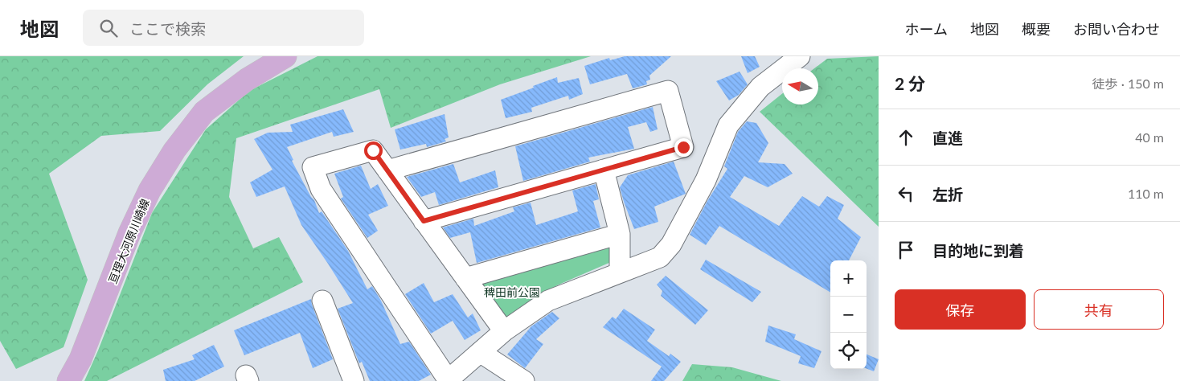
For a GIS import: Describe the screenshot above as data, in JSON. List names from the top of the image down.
{
  "streets": {
    "main road": ["亘理大河原川崎線"]
  },
  "parks": ["稗田前公園"],
  "north": "left",
  "page": {
    "header": "地図",
    "search": "ここで検索",
    "nav": [
      "ホーム",
      "地図",
      "概要",
      "お問い合わせ"
    ],
    "heading": ["2 分", "徒歩 · 150 m"],
    "list": [
      ["直進", "40 m"],
      ["左折", "110 m"],
      "目的地に到着"
    ],
    "map_buttons": ["+", "−"],
    "buttons": ["保存", "共有"]
  }
}
